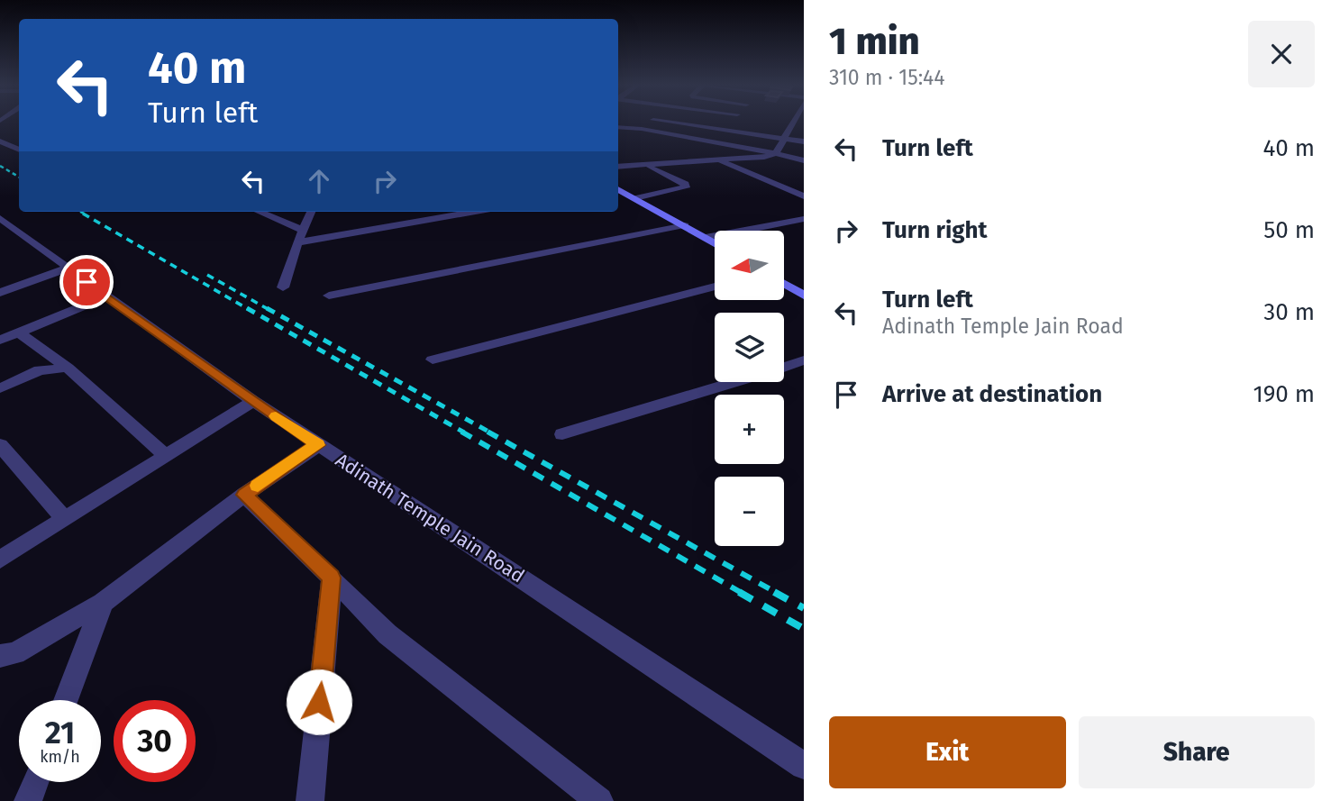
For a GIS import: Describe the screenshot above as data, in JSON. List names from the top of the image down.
{
  "streets": {
    "street": ["Adinath Temple Jain Road"]
  },
  "north": "left",
  "page": {
    "heading": ["1 min", "310 m · 15:44"],
    "turn": ["40 m", "Turn left"],
    "list": [
      {
        "name": "Turn left",
        "value": "40 m"
      },
      {
        "name": "Turn right",
        "value": "50 m"
      },
      {
        "name": "Turn left",
        "note": "Adinath Temple Jain Road",
        "value": "30 m"
      },
      {
        "name": "Arrive at destination",
        "value": "190 m"
      }
    ],
    "map_buttons": ["+", "−"],
    "speed": "21 km/h",
    "limit": "30",
    "buttons": ["Exit", "Share"]
  }
}
